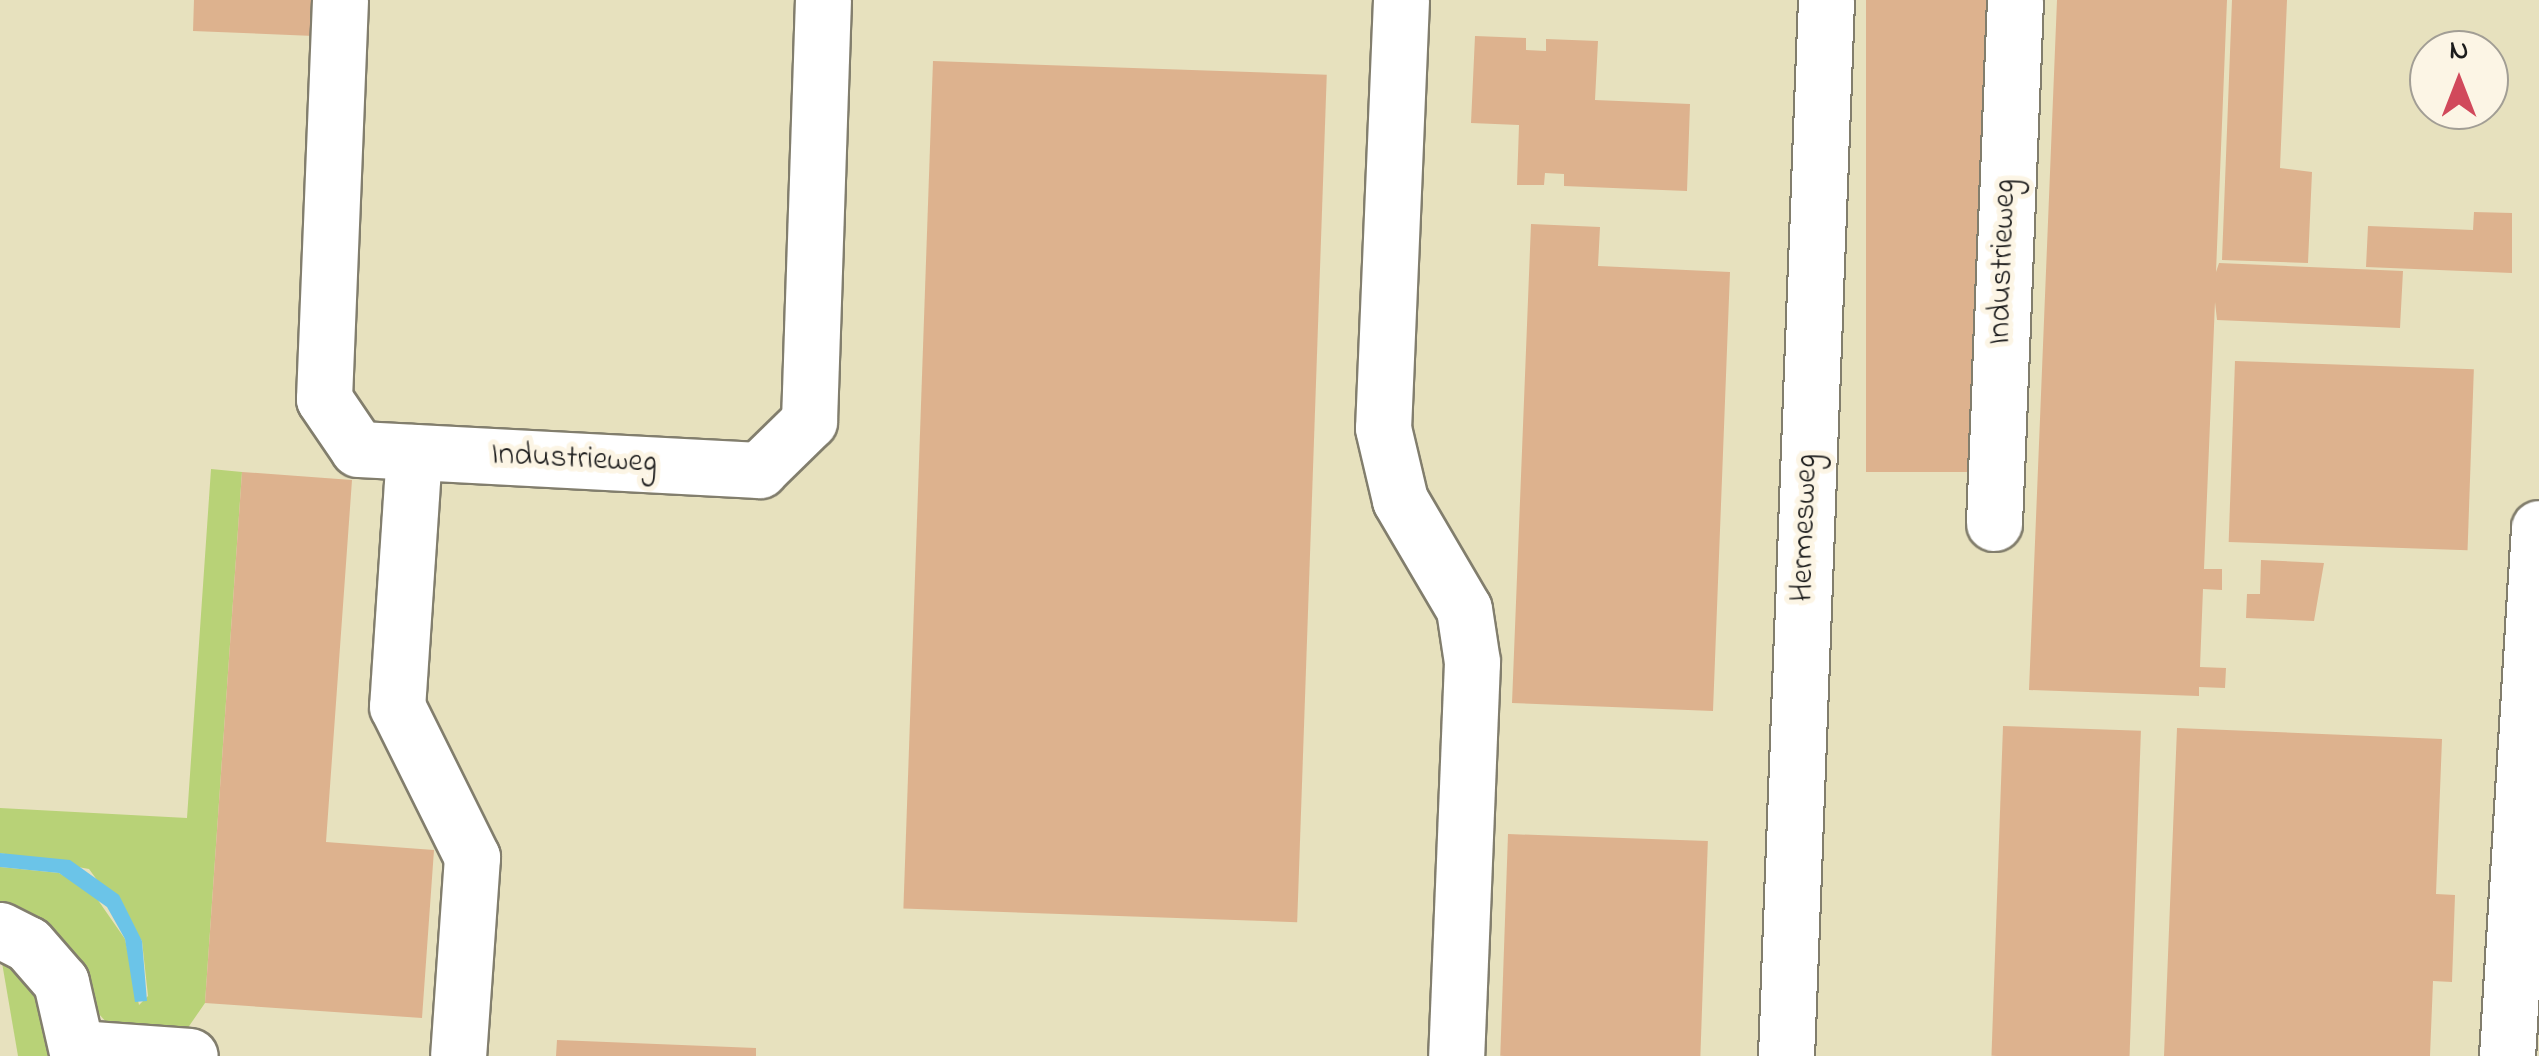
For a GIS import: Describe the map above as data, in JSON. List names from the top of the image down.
{
  "streets": {
    "street": ["Industrieweg", "Hermesweg"]
  },
  "north": "top"
}
